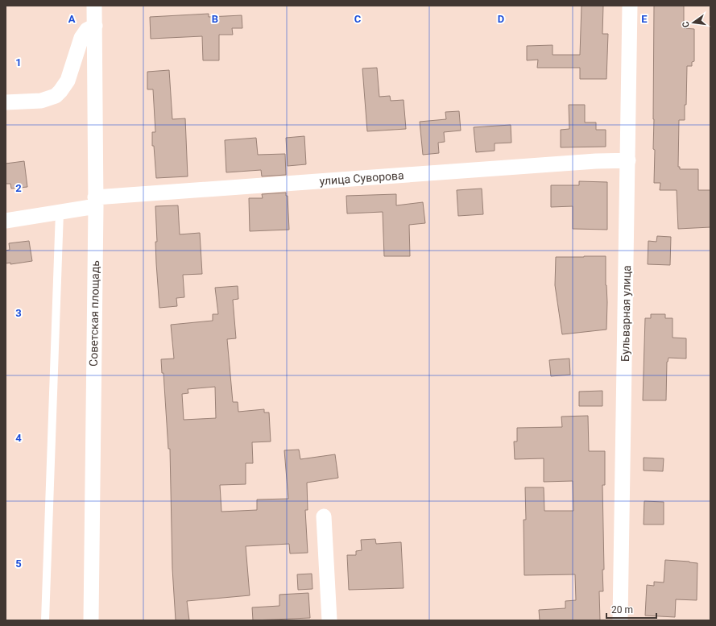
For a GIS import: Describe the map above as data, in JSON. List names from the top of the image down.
{
  "streets": {
    "street": ["улица Суворова", "Советская площадь", "Бульварная улица"]
  },
  "crossings": [
    ["улица Суворова", "Советская площадь"],
    ["улица Суворова", "Бульварная улица"]
  ],
  "scale_bar": "20 m",
  "north": "left",
  "grid": {
    "columns": [
      "A",
      "B",
      "C",
      "D",
      "E"
    ],
    "rows": [
      "1",
      "2",
      "3",
      "4",
      "5"
    ]
  }
}
